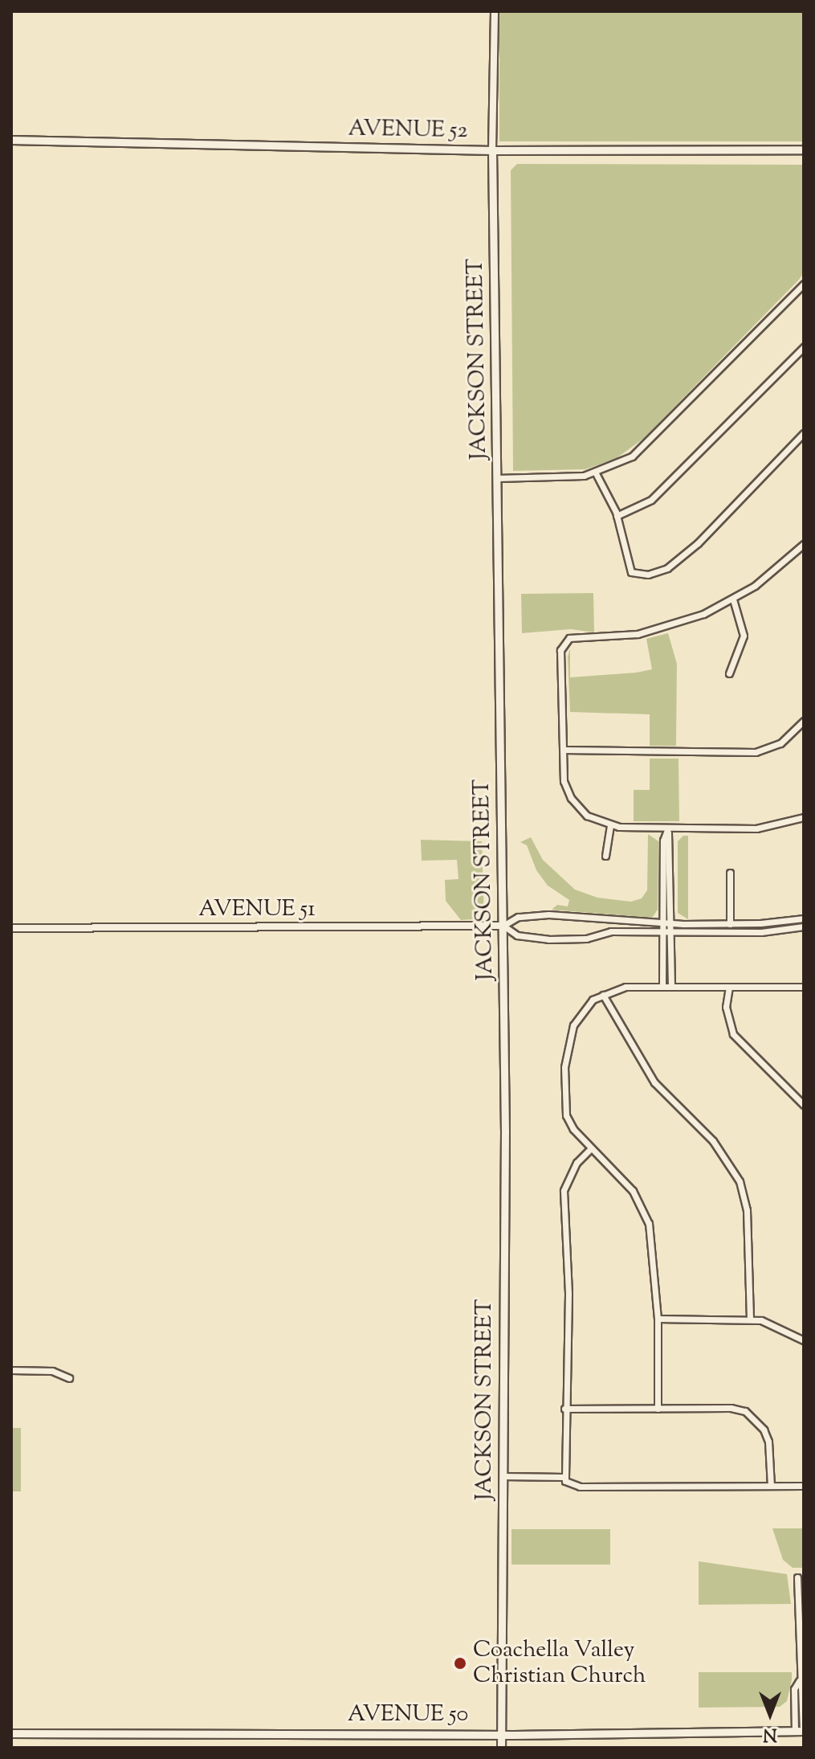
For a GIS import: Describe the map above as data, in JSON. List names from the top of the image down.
{
  "streets": {
    "main road": ["AVENUE 52", "JACKSON STREET", "AVENUE 50"],
    "street": ["AVENUE 51"]
  },
  "crossings": [
    ["AVENUE 52", "JACKSON STREET"],
    ["JACKSON STREET", "AVENUE 51"],
    ["JACKSON STREET", "AVENUE 50"]
  ],
  "places": ["Coachella Valley Christian Church"],
  "north": "bottom"
}
